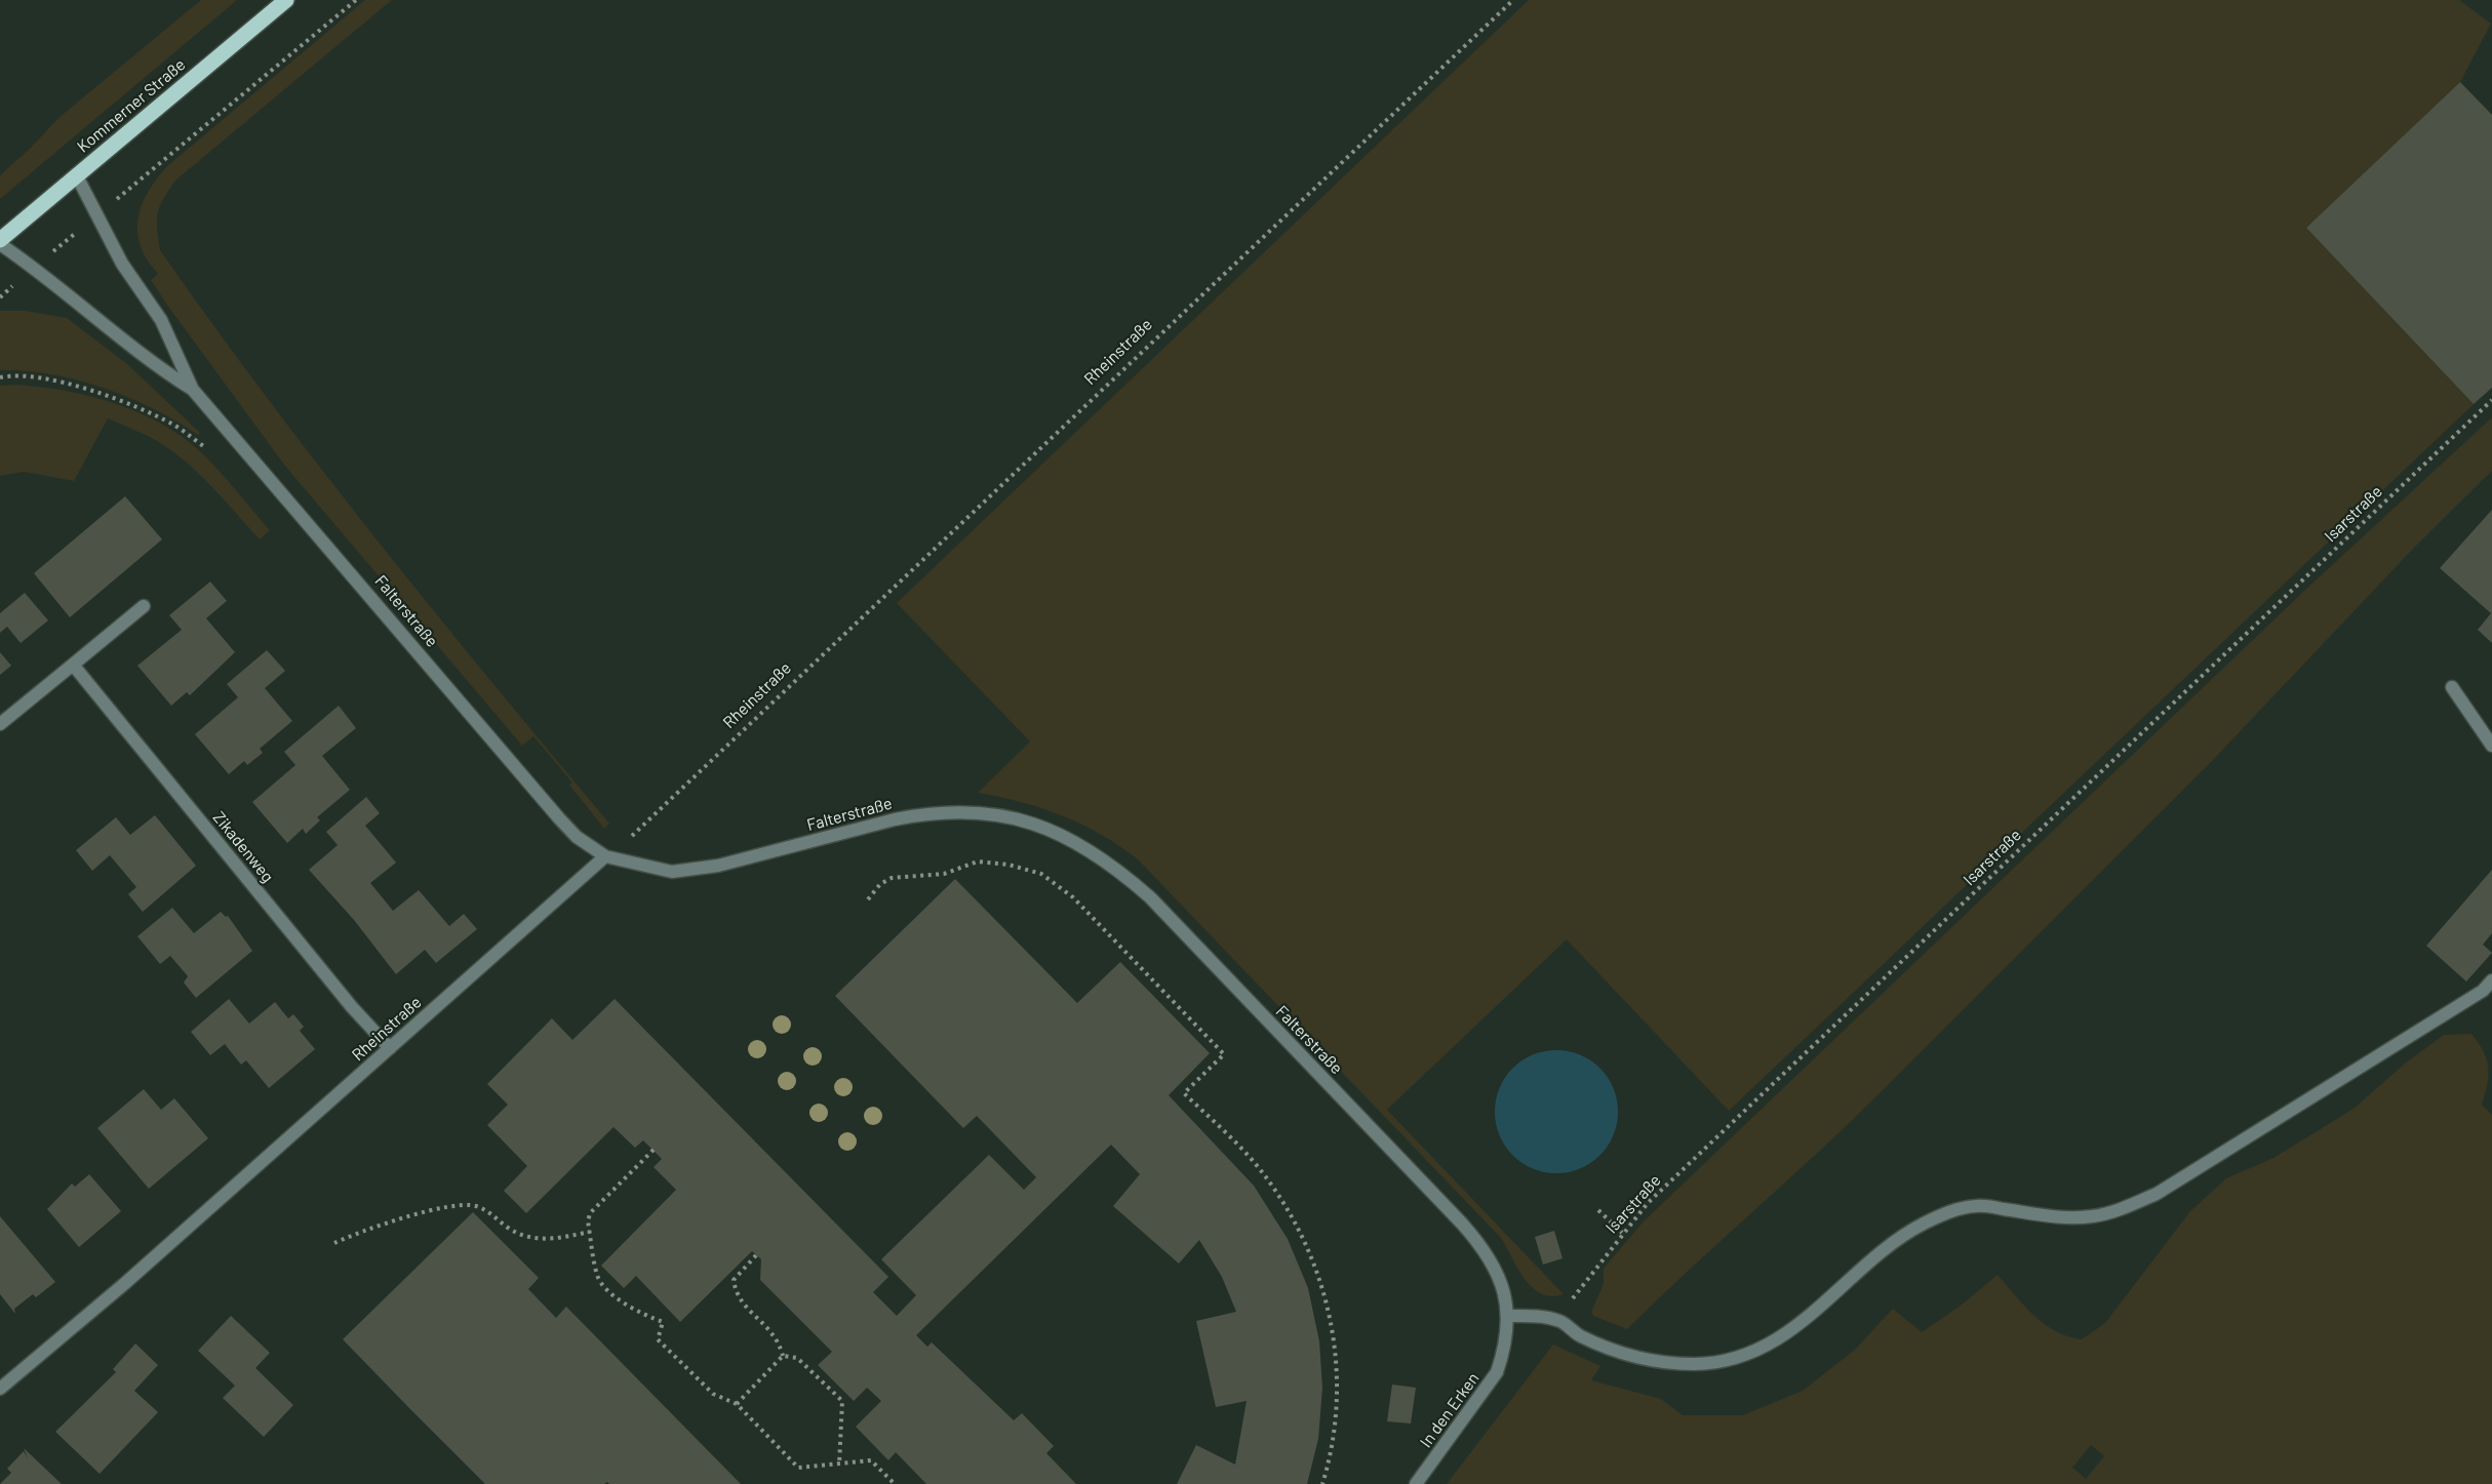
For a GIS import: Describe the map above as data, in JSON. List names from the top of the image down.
{
  "streets": {
    "main road": ["Kommerner Straße"],
    "street": [
      "Rheinstraße",
      "Falterstraße",
      "Zikadenweg",
      "In den Erken"
    ],
    "path": ["Isarstraße"]
  },
  "crossings": [
    ["Kommerner Straße", "Falterstraße"],
    ["Rheinstraße", "Falterstraße"],
    ["Rheinstraße", "Zikadenweg"],
    ["Falterstraße", "In den Erken"]
  ]
}
